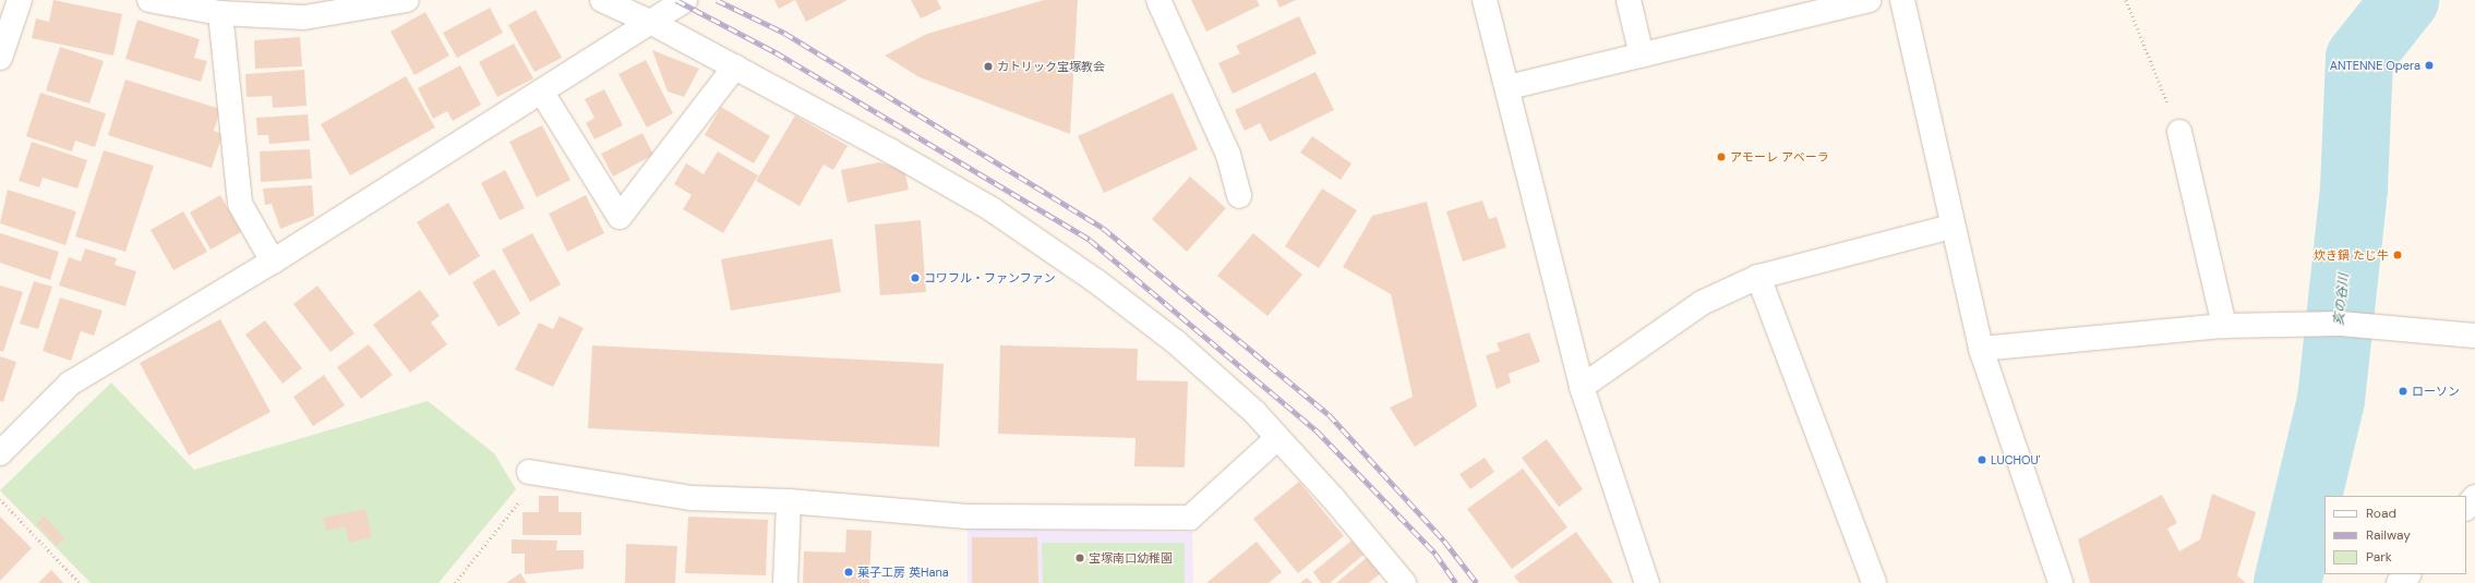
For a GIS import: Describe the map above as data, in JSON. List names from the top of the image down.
{
  "water": ["亥の谷川"],
  "places": [
    "ANTENNE Opera",
    "カトリック宝塚教会",
    "アモーレ アベーラ",
    "炊き鍋 たじ牛",
    "コワフル・ファンファン",
    "ローソン",
    "LUCHOU'",
    "宝塚南口幼稚園",
    "菓子工房 英Hana"
  ],
  "legend": ["Road", "Railway", "Park"]
}
